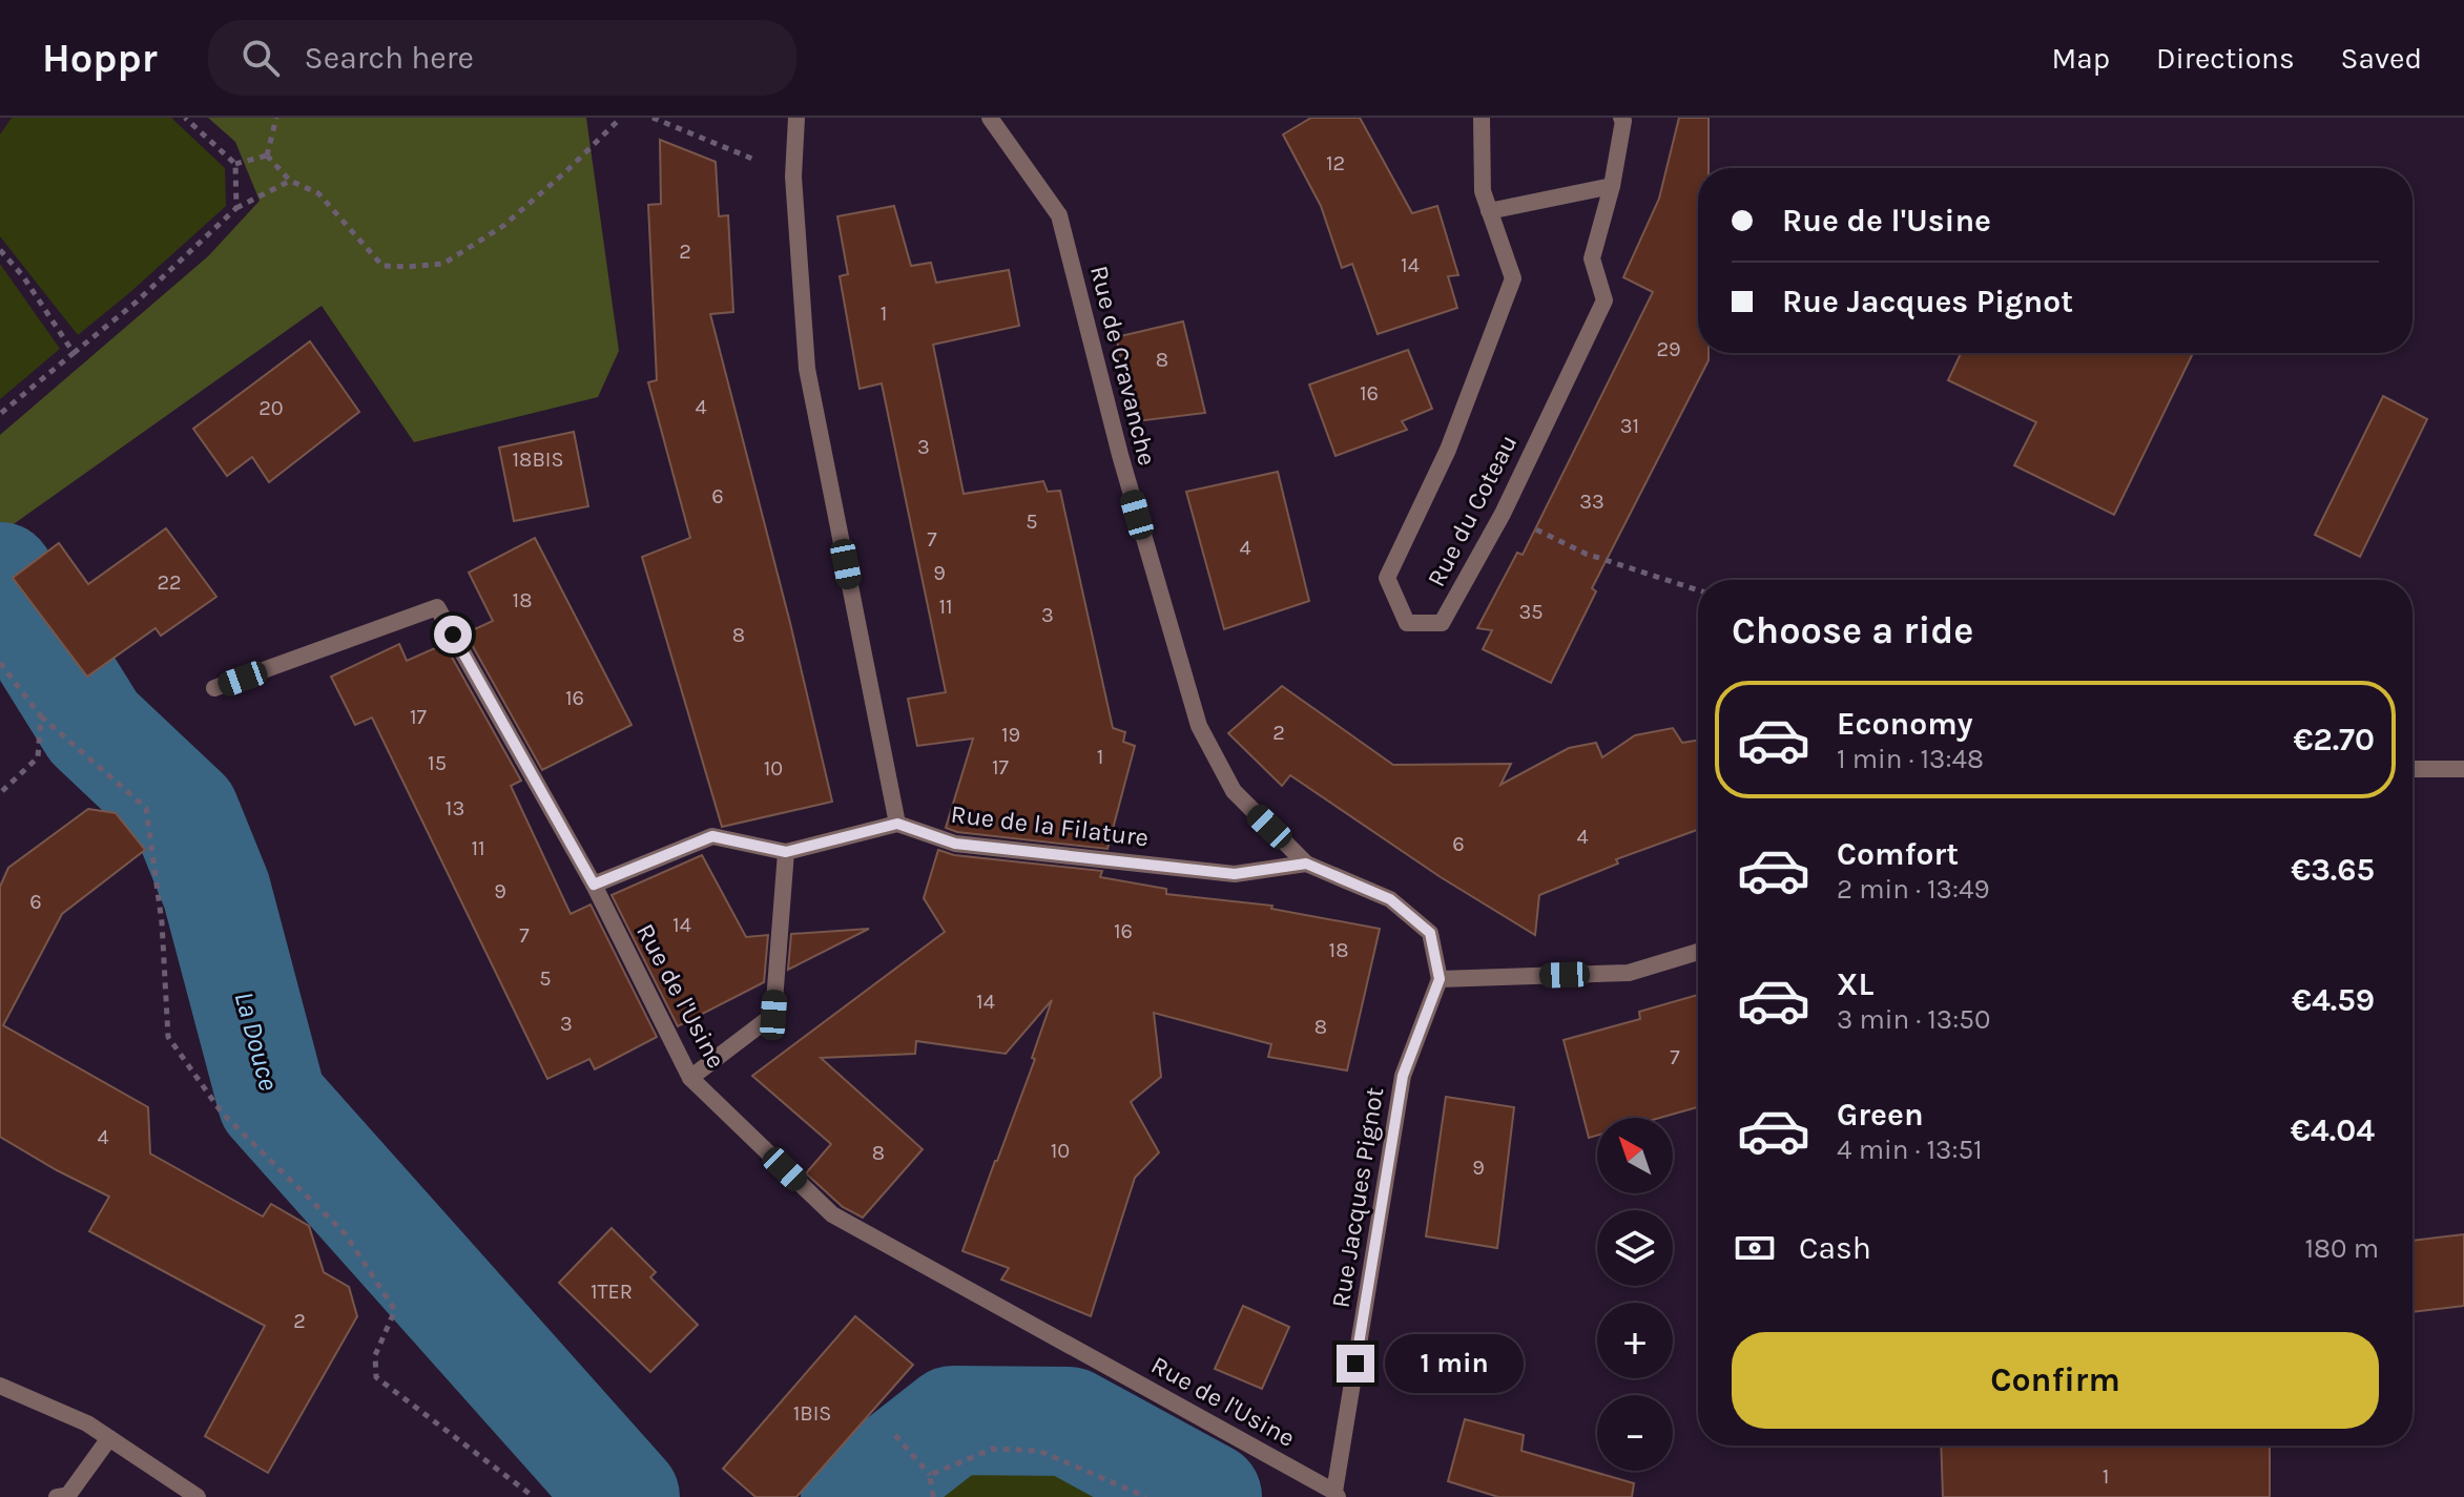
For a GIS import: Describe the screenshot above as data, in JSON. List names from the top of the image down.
{
  "streets": {
    "street": [
      "Rue de Cravanche",
      "Rue du Coteau",
      "Rue de la Filature",
      "Rue de l'Usine",
      "Rue Jacques Pignot"
    ]
  },
  "crossings": [
    ["Rue de Cravanche", "Rue de la Filature"],
    ["Rue de Cravanche", "Rue Jacques Pignot"],
    ["Rue de l'Usine", "Rue Jacques Pignot"]
  ],
  "water": ["La Douce"],
  "house_numbers": [
    "12",
    "2",
    "14",
    "1",
    "29",
    "8",
    "16",
    "4",
    "20",
    "31",
    "3",
    "18BIS",
    "6",
    "33",
    "5",
    "7",
    "4",
    "9",
    "22",
    "18",
    "11",
    "35",
    "3",
    "8",
    "16",
    "17",
    "2",
    "19",
    "1",
    "15",
    "17",
    "10",
    "13",
    "4",
    "6",
    "11",
    "9",
    "6",
    "14",
    "16",
    "7",
    "18",
    "5",
    "14",
    "3",
    "8",
    "7",
    "4",
    "10",
    "8",
    "9",
    "1TER",
    "2",
    "1BIS",
    "1"
  ],
  "north": "top left",
  "page": {
    "header": "Hoppr",
    "search": "Search here",
    "nav": ["Map", "Directions", "Saved"],
    "banner": ["Rue de l'Usine", "Rue Jacques Pignot"],
    "heading": "Choose a ride",
    "list": [
      {
        "name": "Economy",
        "note": "1 min · 13:48",
        "value": "€2.70"
      },
      {
        "name": "Comfort",
        "note": "2 min · 13:49",
        "value": "€3.65"
      },
      {
        "name": "XL",
        "note": "3 min · 13:50",
        "value": "€4.59"
      },
      {
        "name": "Green",
        "note": "4 min · 13:51",
        "value": "€4.04"
      }
    ],
    "map_buttons": ["+", "−"],
    "pay": ["Cash", "180 m"],
    "buttons": "Confirm",
    "bubble": "1 min"
  }
}
